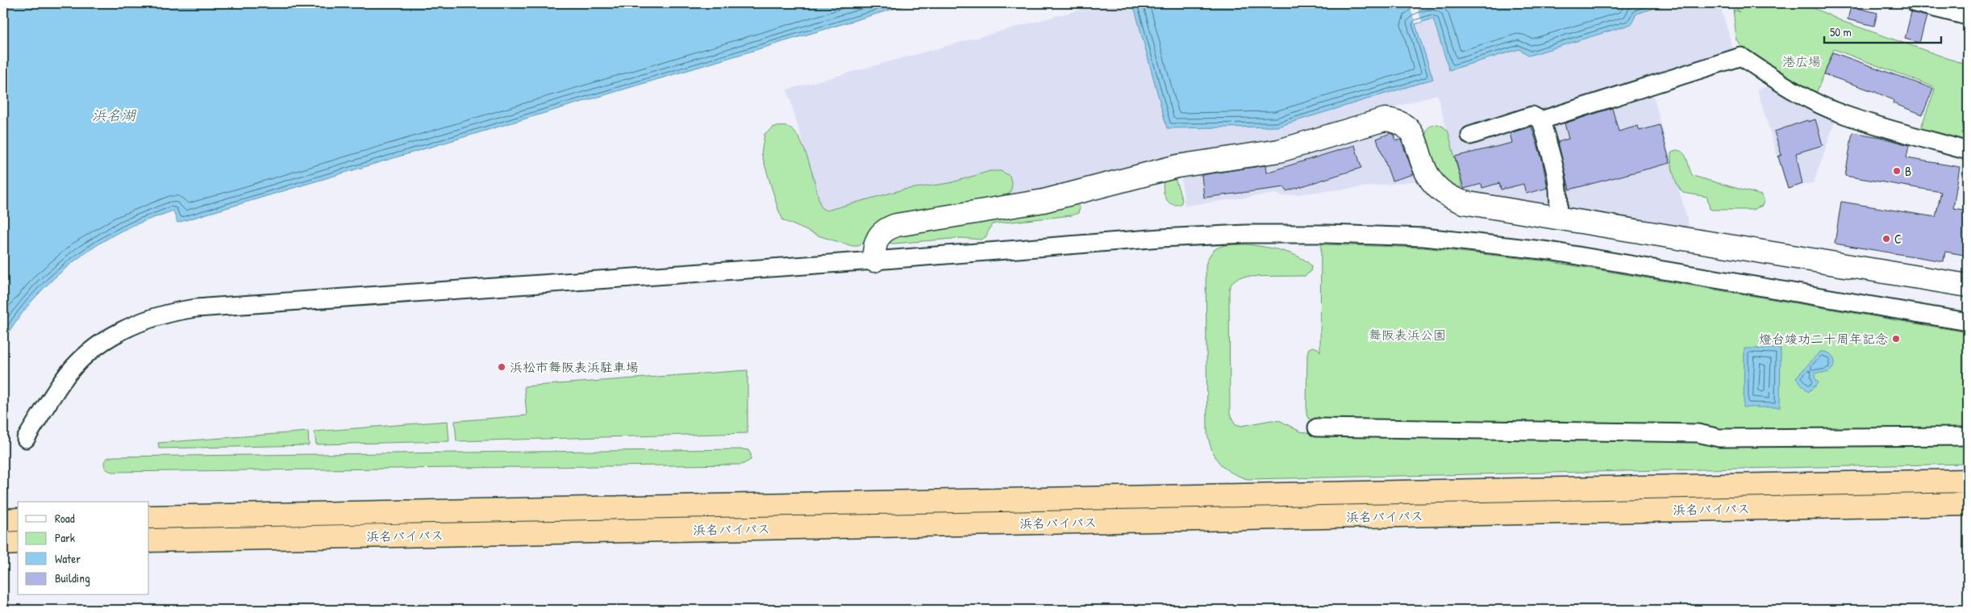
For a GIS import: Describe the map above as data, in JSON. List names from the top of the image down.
{
  "streets": {
    "highway": ["浜名バイパス"]
  },
  "water": ["浜名湖"],
  "parks": ["港広場", "舞阪表浜公園"],
  "places": [
    "B",
    "C",
    "燈台竣功二十周年記念",
    "浜松市舞阪表浜駐車場"
  ],
  "legend": [
    "Road",
    "Park",
    "Water",
    "Building"
  ],
  "scale_bar": "50 m"
}
